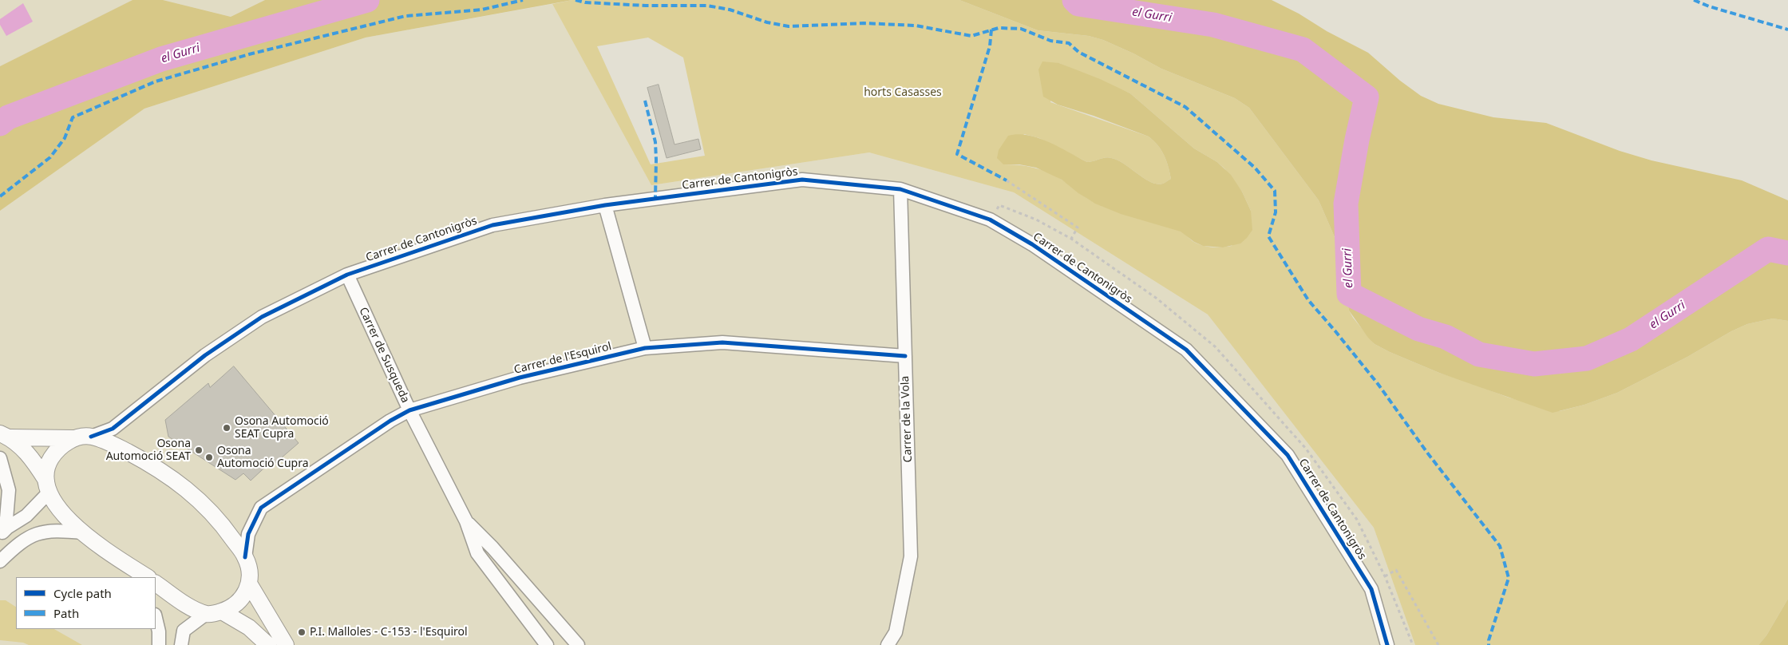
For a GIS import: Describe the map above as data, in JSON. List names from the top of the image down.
{
  "streets": {
    "street": [
      "Carrer de Cantonigròs",
      "Carrer de Susqueda",
      "Carrer de l'Esquirol",
      "Carrer de la Vola"
    ]
  },
  "crossings": [
    ["Carrer de Cantonigròs", "Carrer de Susqueda"],
    ["Carrer de Cantonigròs", "Carrer de la Vola"],
    ["Carrer de Susqueda", "Carrer de l'Esquirol"],
    ["Carrer de l'Esquirol", "Carrer de la Vola"]
  ],
  "water": ["el Gurri"],
  "parks": ["horts Casasses"],
  "places": [
    "Osona Automoció SEAT Cupra",
    "Osona Automoció SEAT",
    "Osona Automoció Cupra",
    "P.I. Malloles - C-153 - l'Esquirol"
  ],
  "legend": ["Cycle path", "Path"]
}
